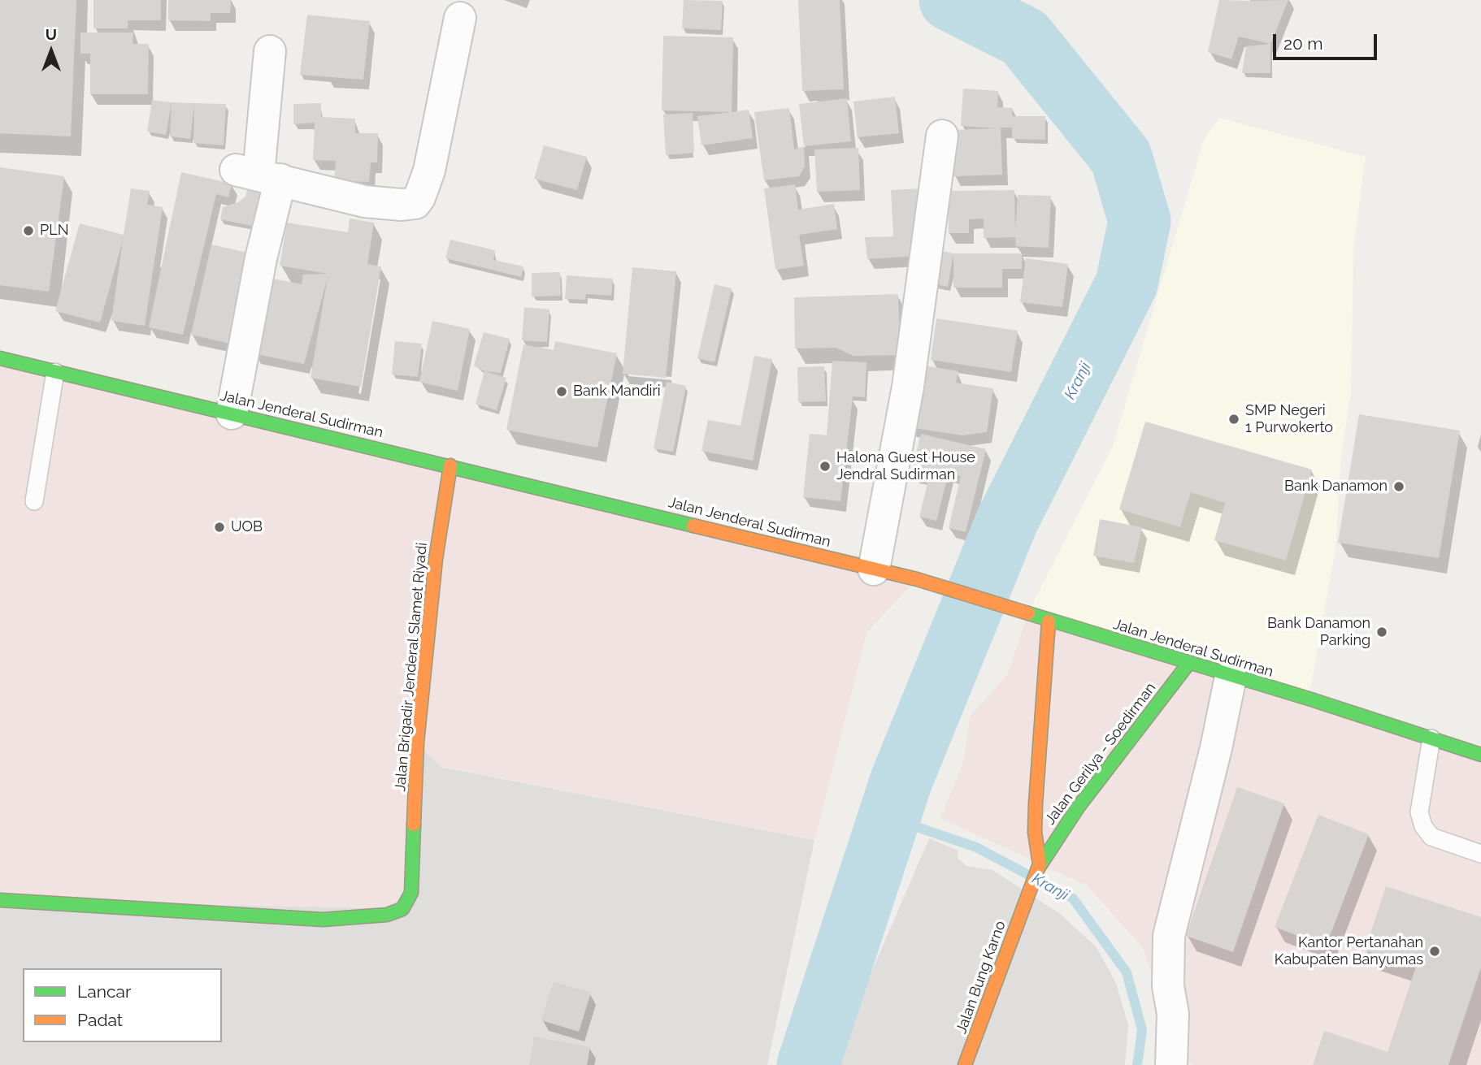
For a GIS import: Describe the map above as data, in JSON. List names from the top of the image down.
{
  "streets": {
    "main road": [
      "Jalan Jenderal Sudirman",
      "Jalan Brigadir Jenderal Slamet Riyadi",
      "Jalan Gerilya - Soedirman",
      "Jalan Bung Karno"
    ]
  },
  "crossings": [
    ["Jalan Jenderal Sudirman", "Jalan Brigadir Jenderal Slamet Riyadi"],
    ["Jalan Jenderal Sudirman", "Jalan Gerilya - Soedirman"],
    ["Jalan Gerilya - Soedirman", "Jalan Bung Karno"]
  ],
  "water": ["Kranji"],
  "places": [
    "PLN",
    "Bank Mandiri",
    "SMP Negeri 1 Purwokerto",
    "Halona Guest House Jendral Sudirman",
    "Bank Danamon",
    "UOB",
    "Bank Danamon Parking",
    "Kantor Pertanahan Kabupaten Banyumas"
  ],
  "legend": ["Lancar", "Padat"],
  "scale_bar": "20 m",
  "north": "top"
}
